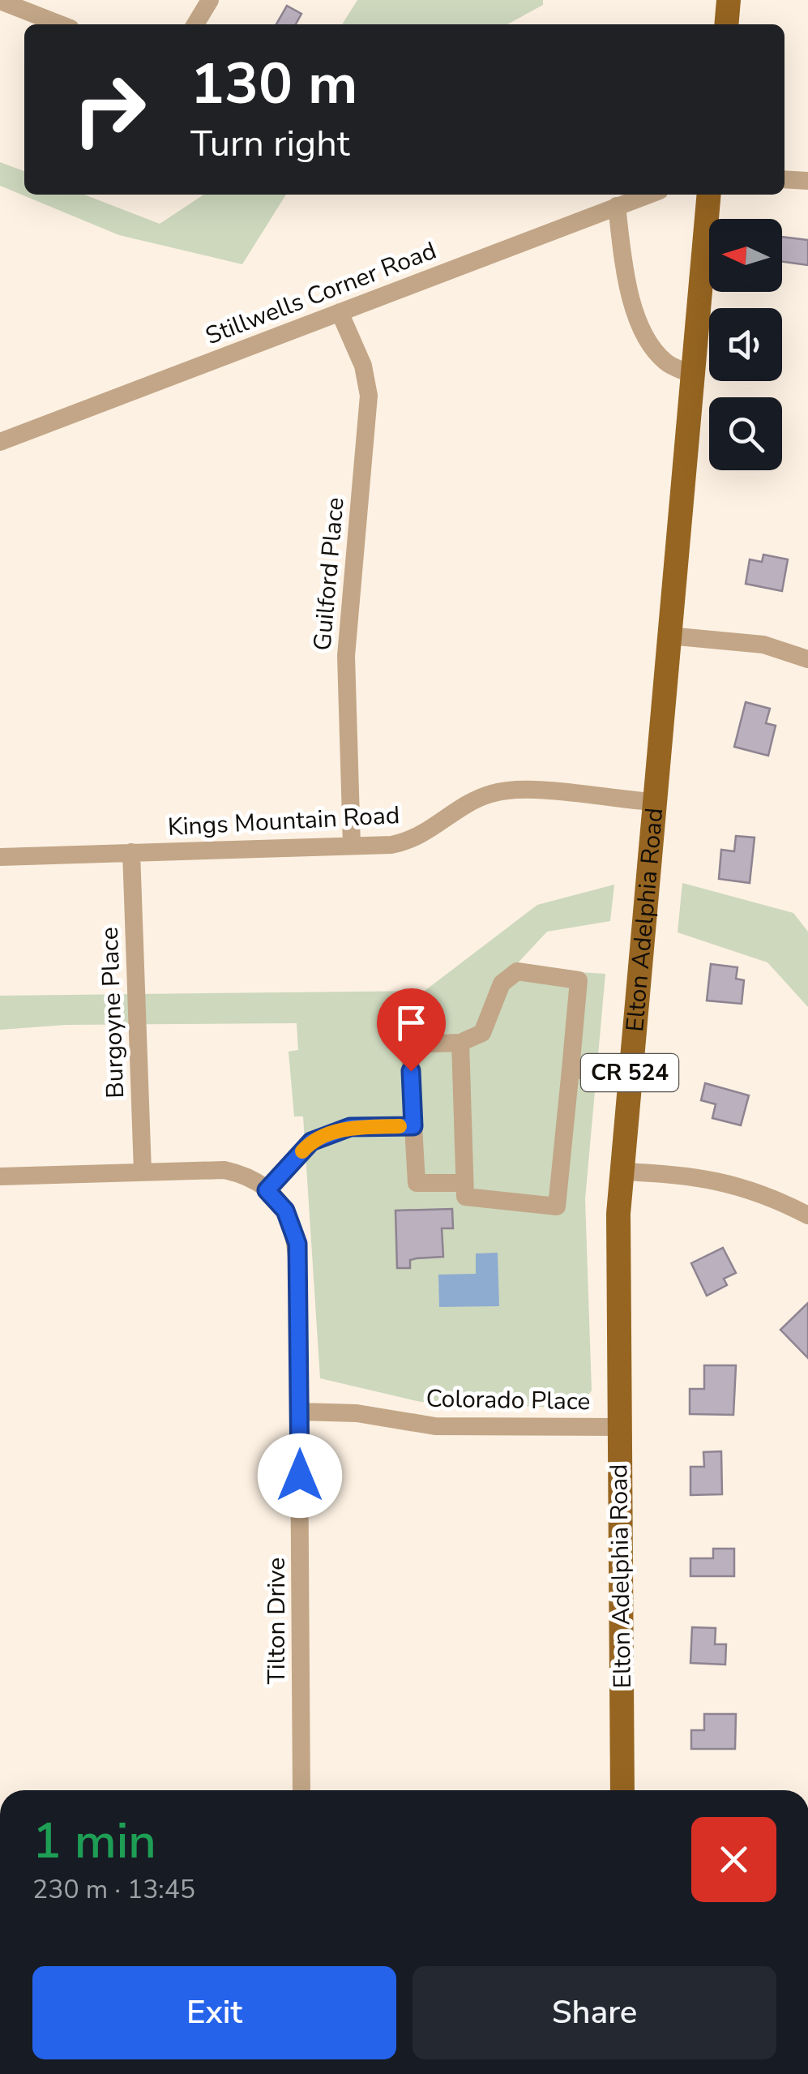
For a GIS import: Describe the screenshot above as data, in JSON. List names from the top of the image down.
{
  "streets": {
    "main road": ["Elton Adelphia Road", "CR 524"],
    "street": [
      "Stillwells Corner Road",
      "Guilford Place",
      "Kings Mountain Road",
      "Burgoyne Place",
      "Colorado Place",
      "Tilton Drive"
    ]
  },
  "crossings": [
    ["Stillwells Corner Road", "Guilford Place"],
    ["Guilford Place", "Kings Mountain Road"],
    ["Kings Mountain Road", "Elton Adelphia Road"],
    ["Kings Mountain Road", "Burgoyne Place"],
    ["Elton Adelphia Road", "Colorado Place"],
    ["Burgoyne Place", "Tilton Drive"],
    ["Colorado Place", "Tilton Drive"]
  ],
  "north": "left",
  "page": {
    "turn": ["130 m", "Turn right"],
    "heading": ["1 min", "230 m · 13:45"],
    "buttons": ["Exit", "Share"]
  }
}
